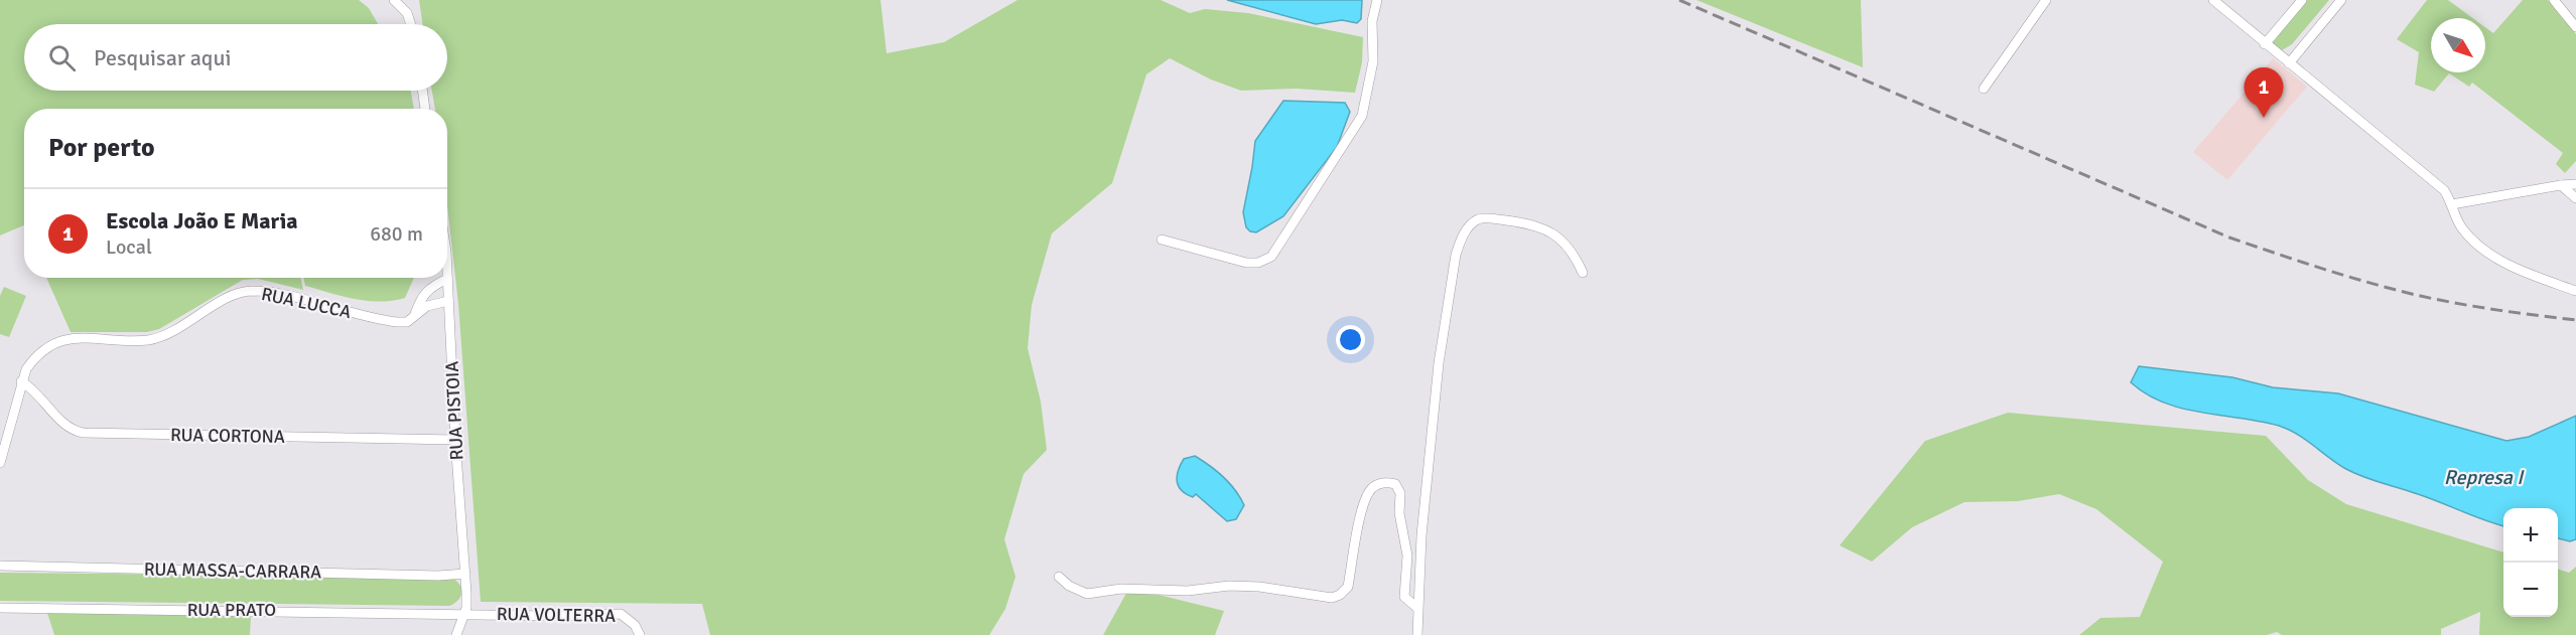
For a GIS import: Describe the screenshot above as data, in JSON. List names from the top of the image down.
{
  "streets": {
    "street": [
      "RUA LUCCA",
      "RUA PISTOIA",
      "RUA CORTONA",
      "RUA MASSA-CARRARA",
      "RUA PRATO",
      "RUA VOLTERRA"
    ]
  },
  "crossings": [
    ["RUA LUCCA", "RUA PISTOIA"],
    ["RUA LUCCA", "RUA CORTONA"],
    ["RUA PISTOIA", "RUA CORTONA"],
    ["RUA PISTOIA", "RUA MASSA-CARRARA"],
    ["RUA PISTOIA", "RUA PRATO"],
    ["RUA PISTOIA", "RUA VOLTERRA"],
    ["RUA PRATO", "RUA VOLTERRA"]
  ],
  "water": ["Represa I"],
  "north": "bottom right",
  "page": {
    "search": "Pesquisar aqui",
    "pins": "1",
    "heading": "Por perto",
    "list": [
      {
        "mark": "1",
        "name": "Escola João E Maria",
        "note": "Local",
        "value": "680 m"
      }
    ],
    "map_buttons": ["+", "−"]
  }
}
